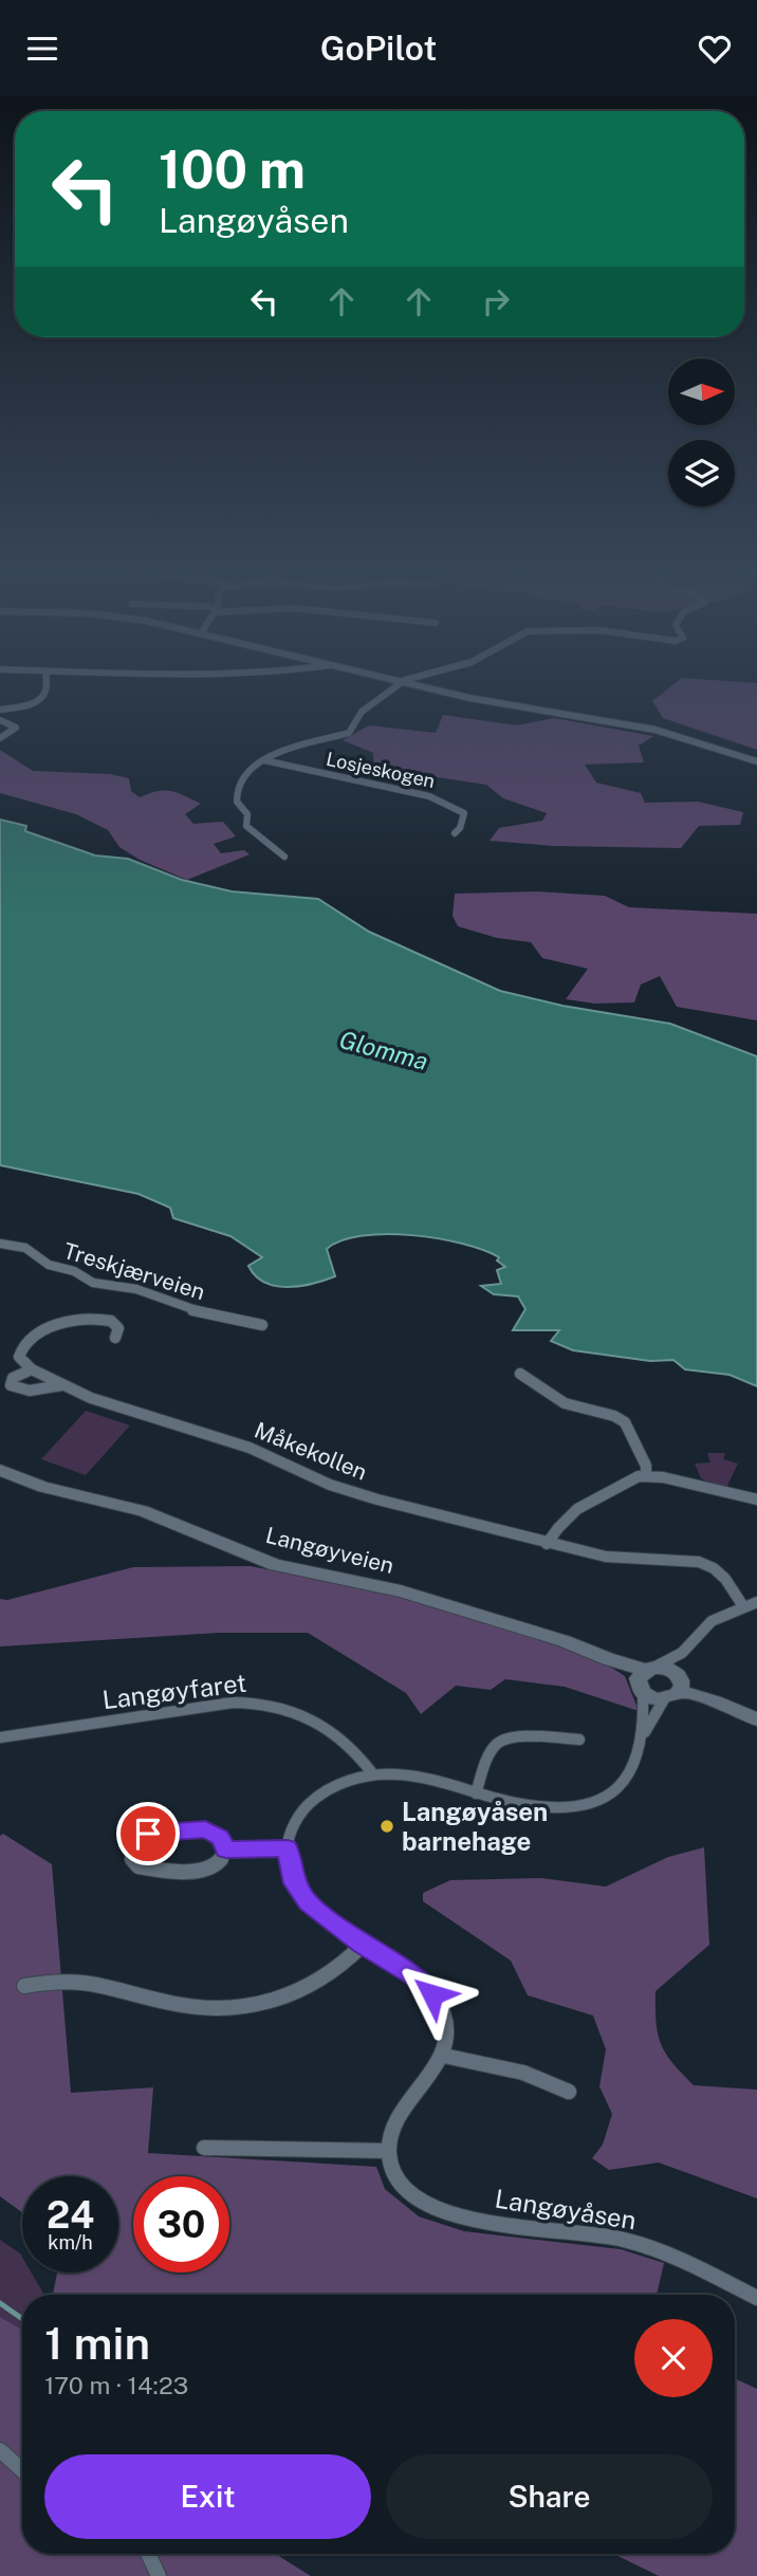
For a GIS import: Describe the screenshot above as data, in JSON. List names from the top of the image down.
{
  "streets": {
    "main road": ["Langøyveien"],
    "street": [
      "Losjeskogen",
      "Treskjærveien",
      "Måkekollen",
      "Langøyfaret",
      "Langøyåsen"
    ]
  },
  "water": ["Glomma"],
  "places": ["Langøyåsen barnehage"],
  "north": "right",
  "page": {
    "header": "GoPilot",
    "turn": ["100 m", "Langøyåsen"],
    "speed": "24 km/h",
    "limit": "30",
    "heading": ["1 min", "170 m · 14:23"],
    "buttons": ["Exit", "Share"]
  }
}
